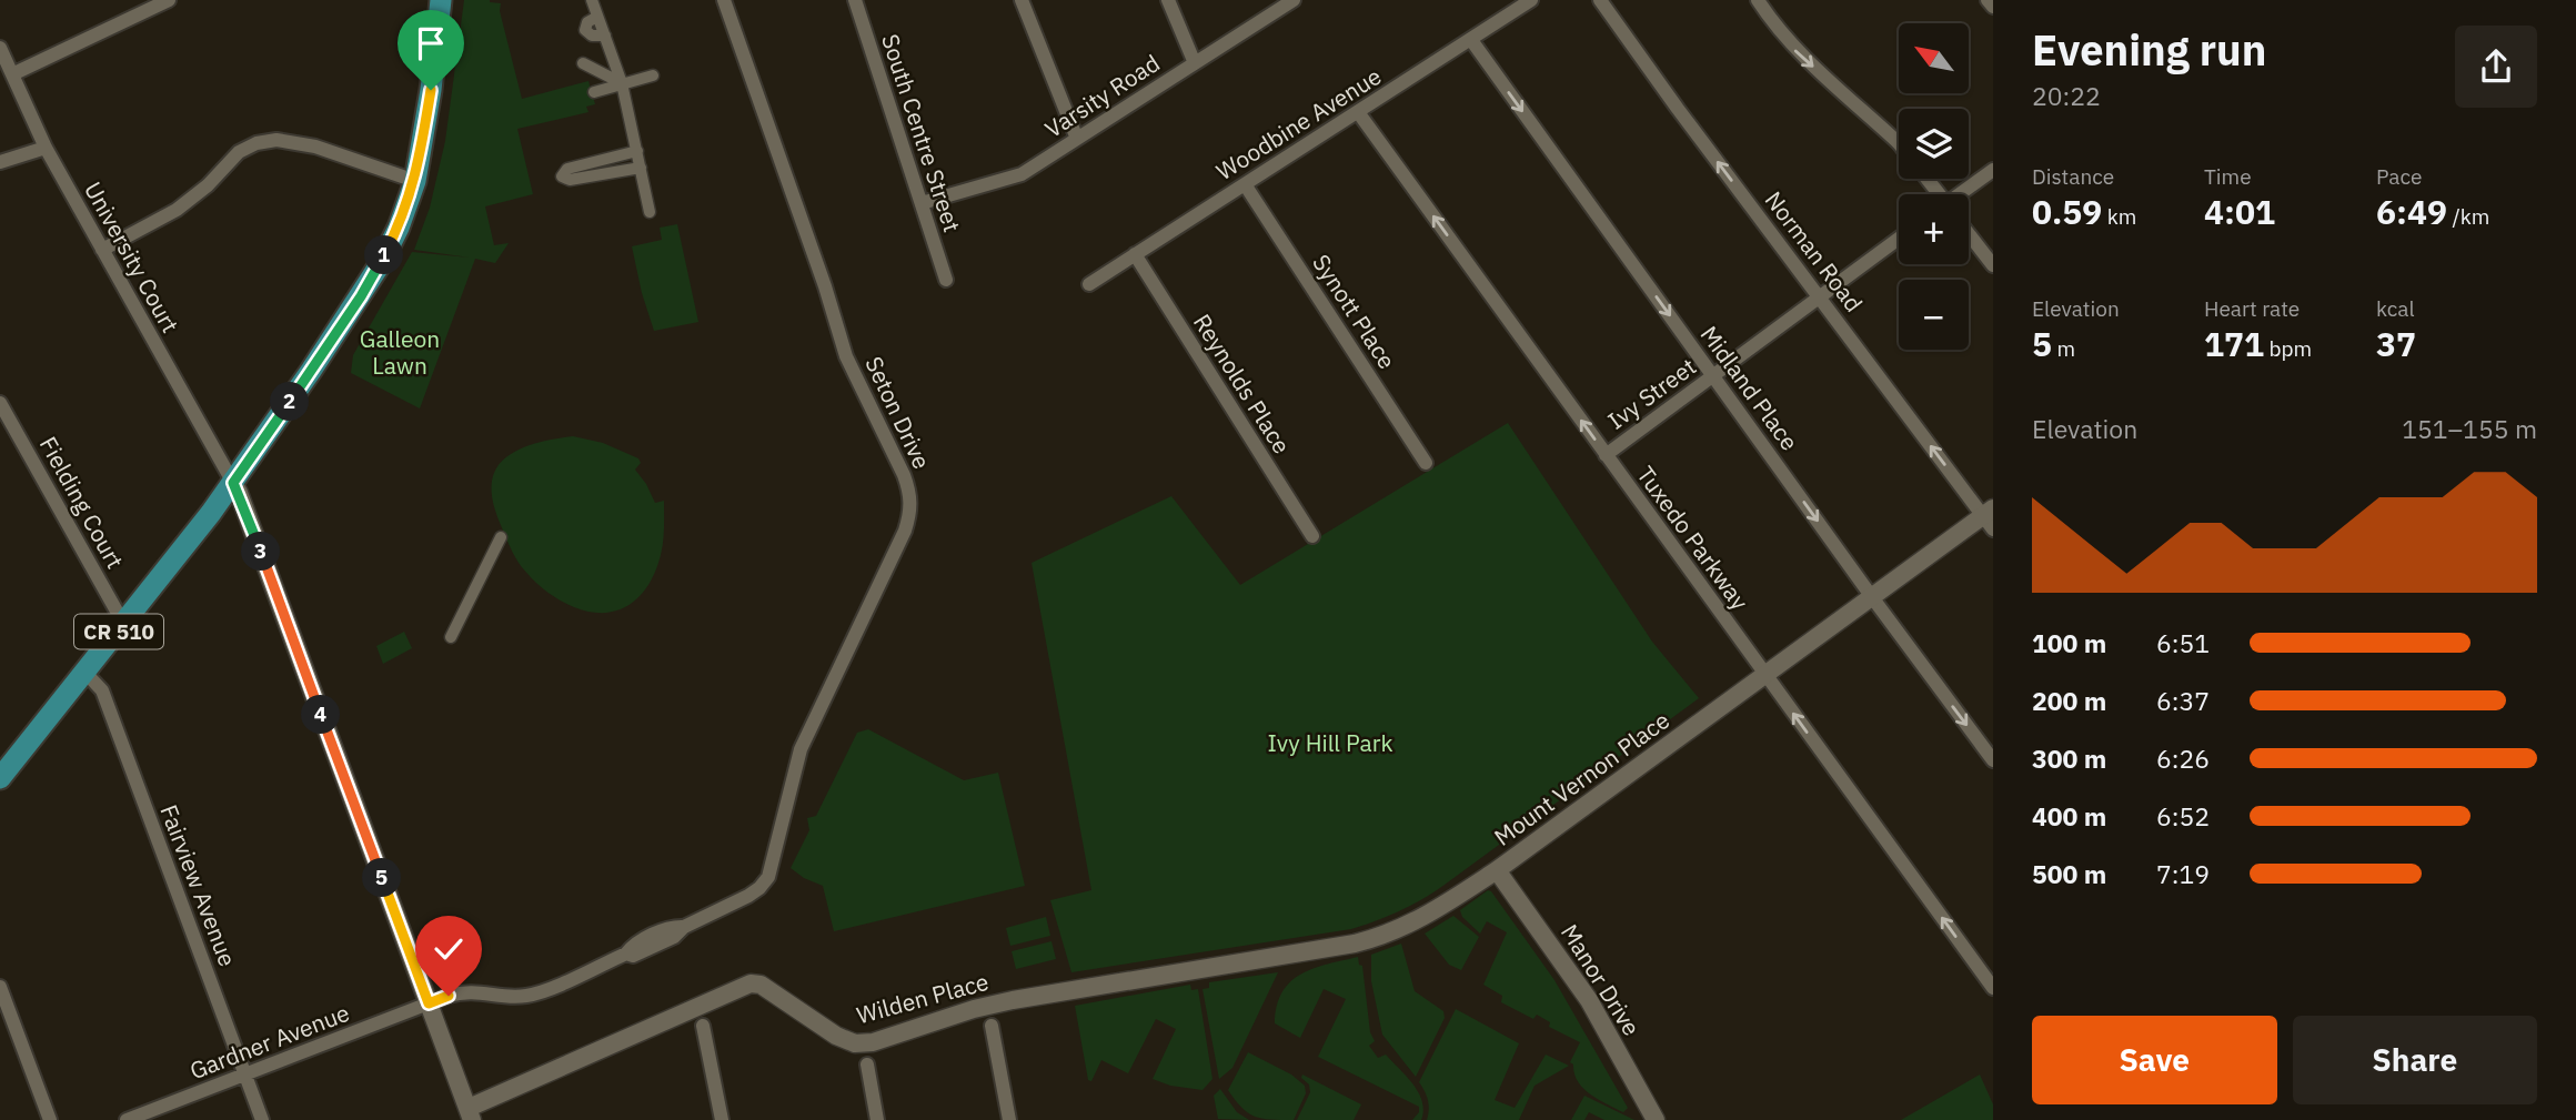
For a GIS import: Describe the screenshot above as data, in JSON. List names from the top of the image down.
{
  "streets": {
    "main road": ["CR 510"],
    "street": [
      "Varsity Road",
      "Woodbine Avenue",
      "South Centre Street",
      "Norman Road",
      "University Court",
      "Synott Place",
      "Reynolds Place",
      "Midland Place",
      "Ivy Street",
      "Seton Drive",
      "Fielding Court",
      "Tuxedo Parkway",
      "Mount Vernon Place",
      "Fairview Avenue",
      "Manor Drive",
      "Wilden Place",
      "Gardner Avenue"
    ]
  },
  "crossings": [
    ["Varsity Road", "South Centre Street"],
    ["Woodbine Avenue", "Synott Place"],
    ["Woodbine Avenue", "Reynolds Place"],
    ["Woodbine Avenue", "Midland Place"],
    ["Woodbine Avenue", "Tuxedo Parkway"],
    ["Norman Road", "Ivy Street"],
    ["Norman Road", "Mount Vernon Place"],
    ["University Court", "CR 510"],
    ["Midland Place", "Ivy Street"],
    ["Midland Place", "Mount Vernon Place"],
    ["Ivy Street", "Tuxedo Parkway"],
    ["Seton Drive", "Gardner Avenue"],
    ["Fielding Court", "CR 510"],
    ["Tuxedo Parkway", "Mount Vernon Place"],
    ["CR 510", "Fairview Avenue"],
    ["Mount Vernon Place", "Manor Drive"],
    ["Mount Vernon Place", "Wilden Place"],
    ["Fairview Avenue", "Gardner Avenue"]
  ],
  "one_way": ["Norman Road", "Midland Place", "Tuxedo Parkway"],
  "parks": ["Galleon Lawn", "Ivy Hill Park"],
  "north": "top left",
  "page": {
    "heading": ["Evening run", "20:22"],
    "map_buttons": ["+", "−"],
    "stats": [
      ["Distance", "0.59 km"],
      ["Time", "4:01"],
      ["Pace", "6:49 /km"],
      ["Elevation", "5 m"],
      ["Heart rate", "171 bpm"],
      ["kcal", "37"]
    ],
    "pins": [
      "1",
      "2",
      "3",
      "4",
      "5"
    ],
    "chart": ["Elevation", "151–155 m"],
    "list": [
      {
        "name": "100 m",
        "note": "6:51"
      },
      {
        "name": "200 m",
        "note": "6:37"
      },
      {
        "name": "300 m",
        "note": "6:26"
      },
      {
        "name": "400 m",
        "note": "6:52"
      },
      {
        "name": "500 m",
        "note": "7:19"
      }
    ],
    "buttons": ["Save", "Share"]
  }
}
